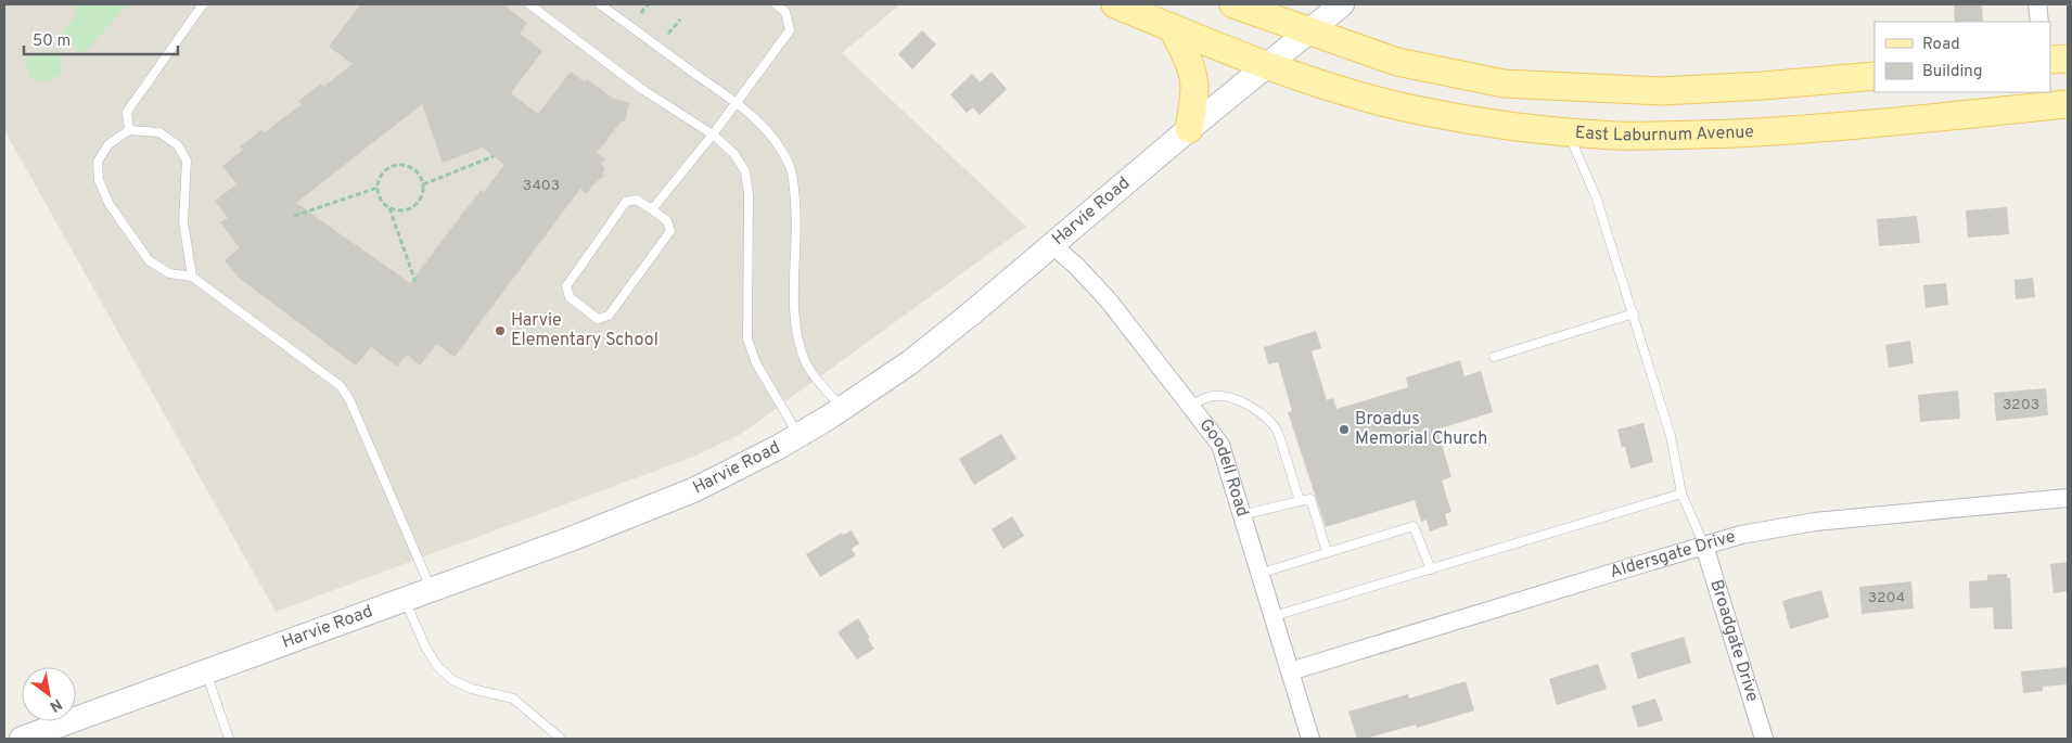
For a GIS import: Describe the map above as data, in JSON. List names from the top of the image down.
{
  "streets": {
    "main road": ["East Laburnum Avenue"],
    "street": [
      "Harvie Road",
      "Goodell Road",
      "Aldersgate Drive",
      "Broadgate Drive"
    ]
  },
  "crossings": [
    ["East Laburnum Avenue", "Harvie Road"],
    ["Harvie Road", "Goodell Road"],
    ["Goodell Road", "Aldersgate Drive"],
    ["Aldersgate Drive", "Broadgate Drive"]
  ],
  "places": ["Harvie Elementary School", "Broadus Memorial Church"],
  "house_numbers": ["3403", "3203", "3204"],
  "legend": ["Road", "Building"],
  "scale_bar": "50 m",
  "north": "bottom right"
}
